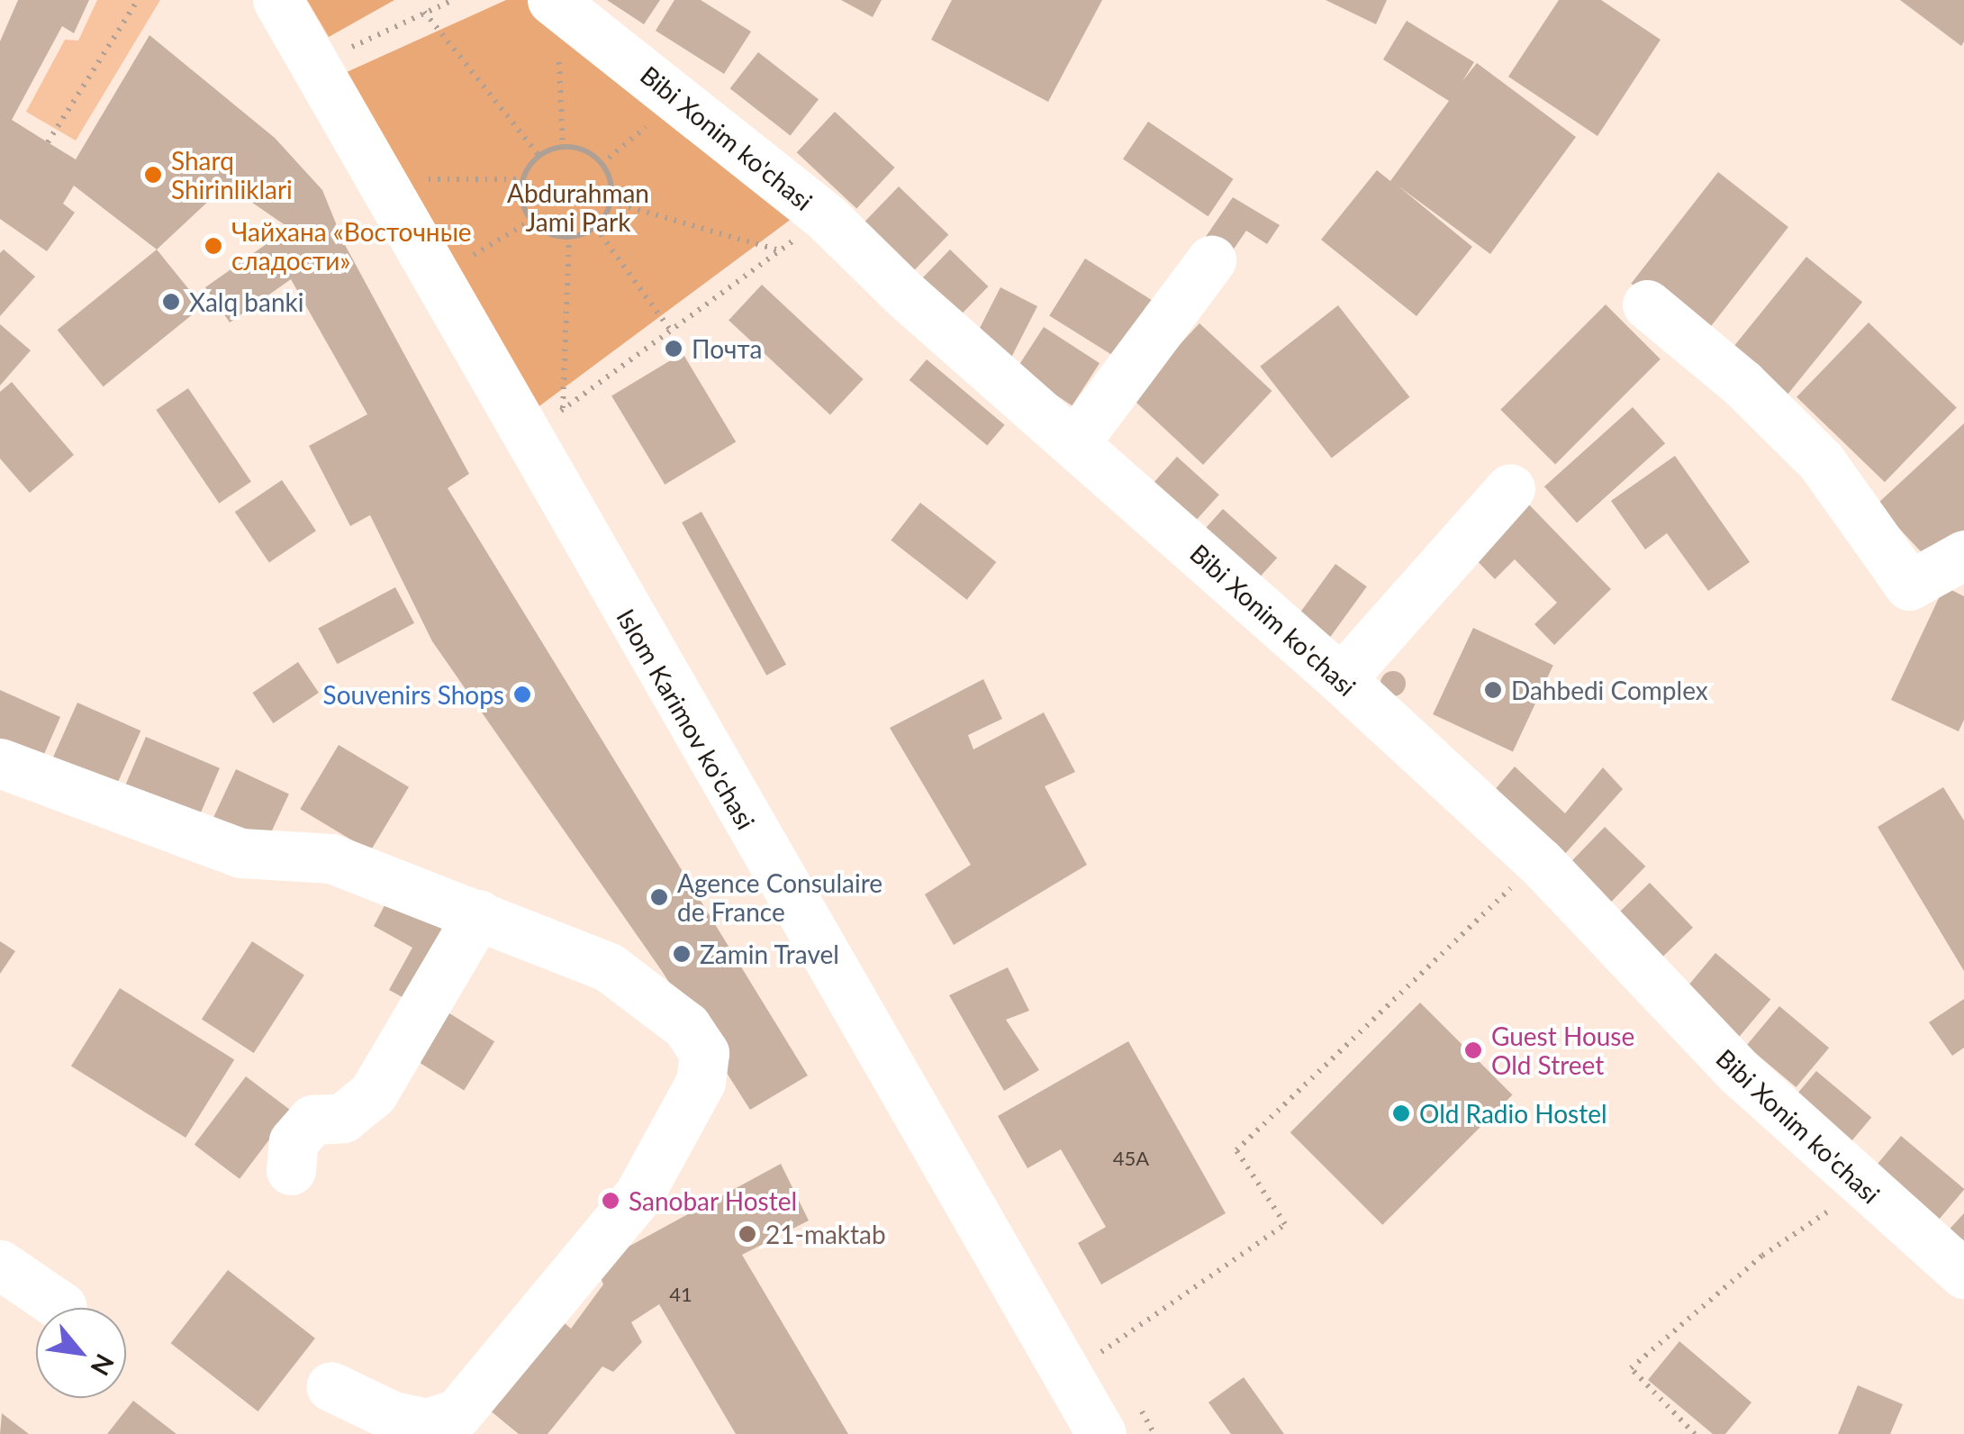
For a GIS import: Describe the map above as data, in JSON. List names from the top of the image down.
{
  "streets": {
    "street": ["Bibi Xonim ko'chasi", "Islom Karimov ko'chasi"]
  },
  "parks": ["Abdurahman Jami Park"],
  "places": [
    "Sharq Shirinliklari",
    "Чайхана «Восточные сладости»",
    "Xalq banki",
    "Почта",
    "Dahbedi Complex",
    "Souvenirs Shops",
    "Agence Consulaire de France",
    "Zamin Travel",
    "Guest House Old Street",
    "Old Radio Hostel",
    "Sanobar Hostel",
    "21-maktab"
  ],
  "house_numbers": ["45A", "41"],
  "north": "bottom right"
}
